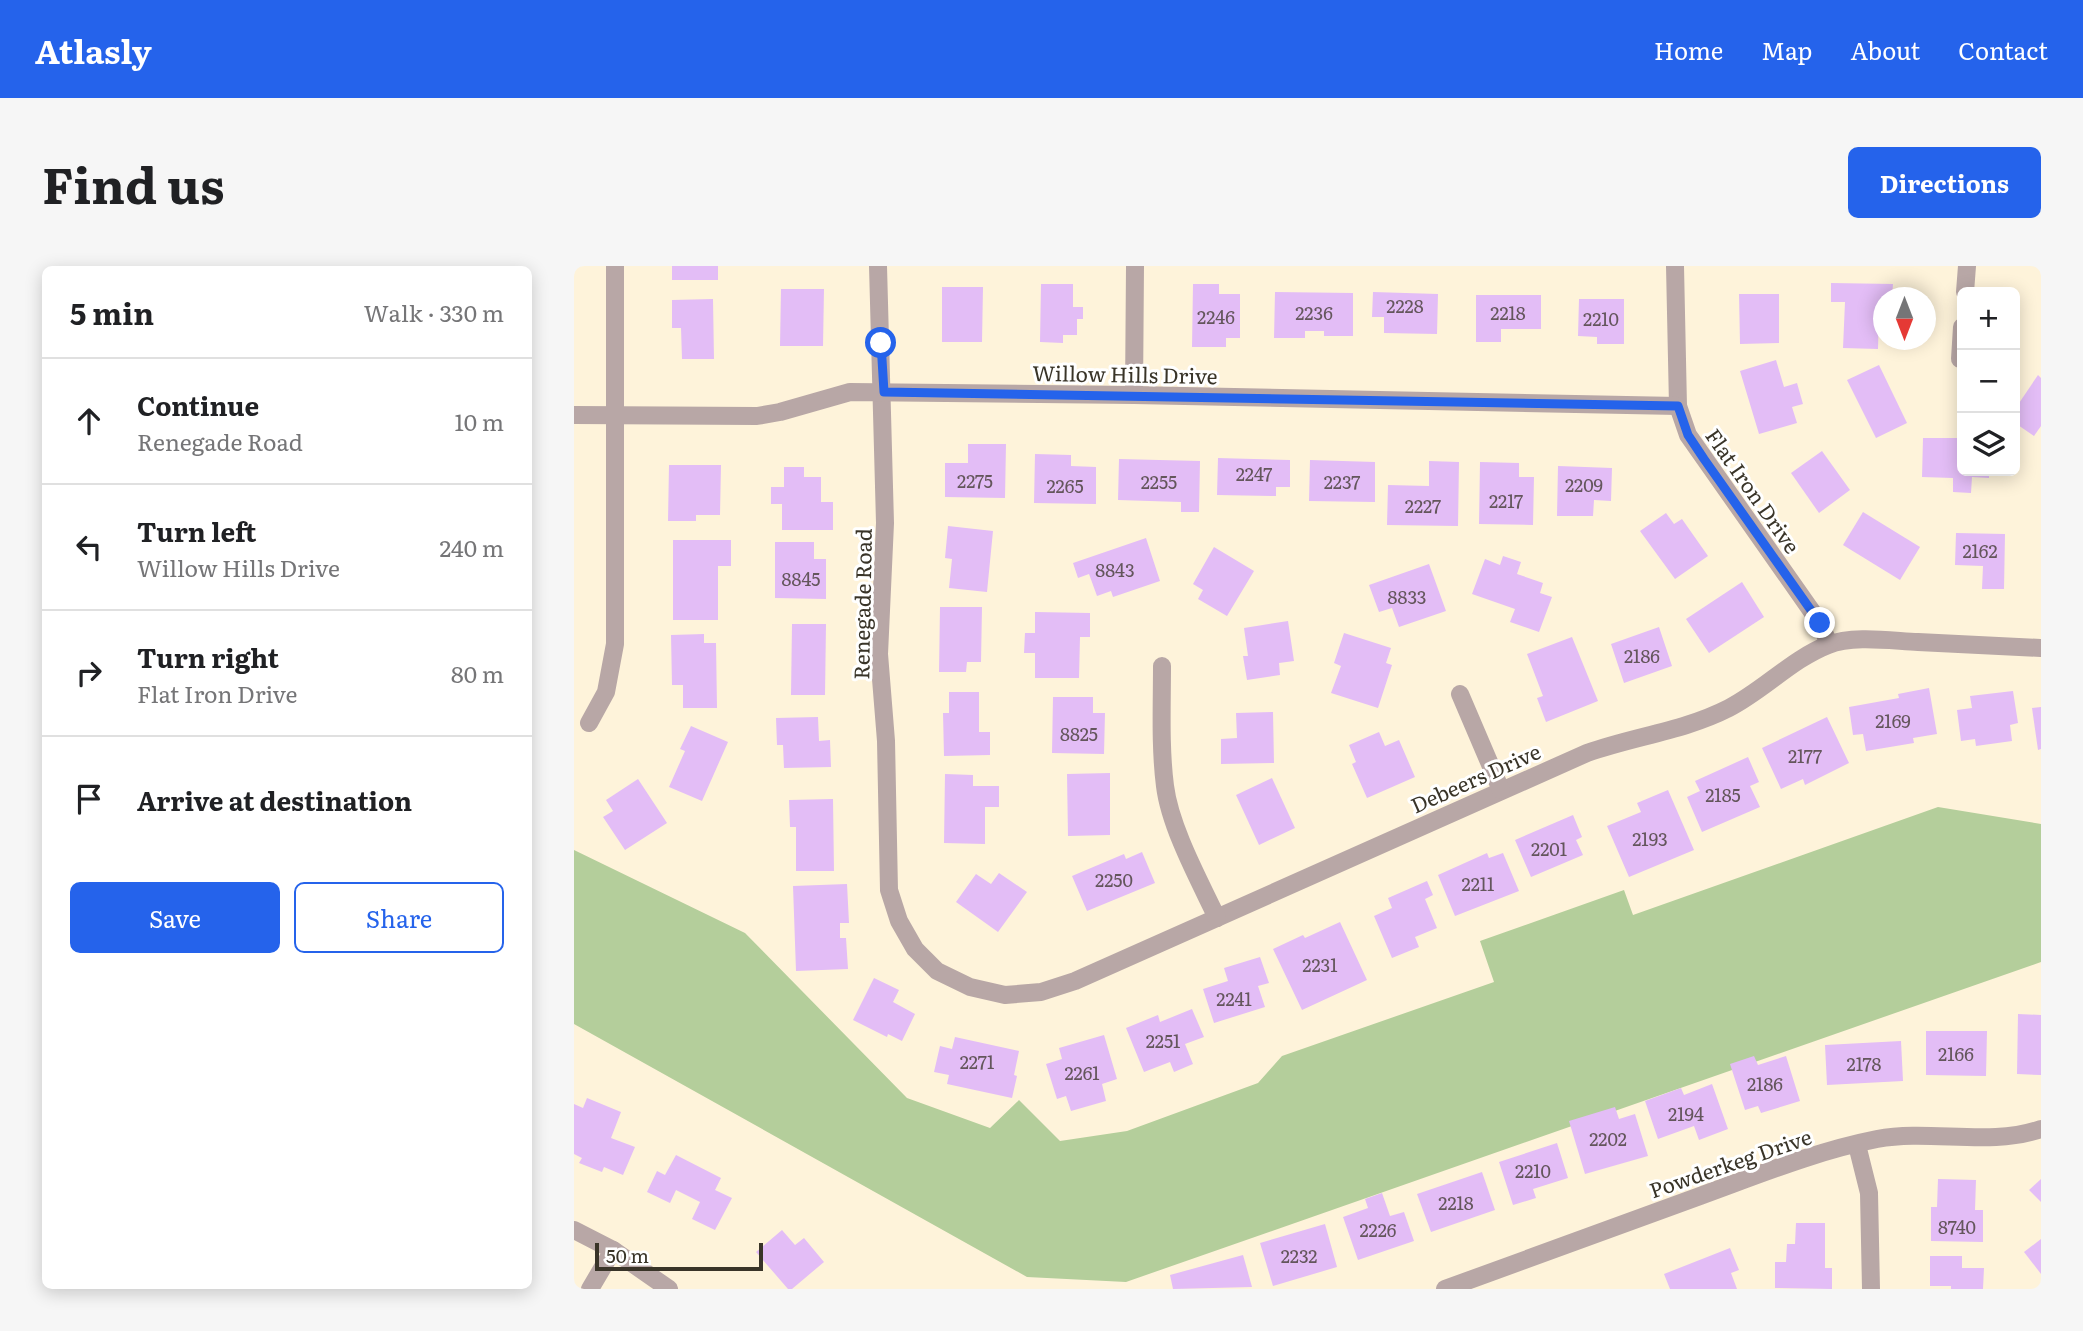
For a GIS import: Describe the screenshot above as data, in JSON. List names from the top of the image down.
{
  "streets": {
    "street": [
      "Willow Hills Drive",
      "Flat Iron Drive",
      "Renegade Road",
      "Debeers Drive",
      "Powderkeg Drive"
    ]
  },
  "crossings": [
    ["Willow Hills Drive", "Flat Iron Drive"],
    ["Willow Hills Drive", "Renegade Road"],
    ["Flat Iron Drive", "Debeers Drive"],
    ["Renegade Road", "Debeers Drive"]
  ],
  "house_numbers": [
    "2228",
    "2236",
    "2218",
    "2246",
    "2210",
    "2247",
    "2275",
    "2255",
    "2237",
    "2209",
    "2265",
    "2217",
    "2227",
    "2162",
    "8843",
    "8845",
    "8833",
    "2186",
    "2169",
    "8825",
    "2177",
    "2185",
    "2193",
    "2201",
    "2250",
    "2211",
    "2231",
    "2241",
    "2251",
    "2166",
    "2271",
    "2178",
    "2261",
    "2186",
    "2194",
    "2202",
    "2210",
    "2218",
    "8740",
    "2226",
    "2232"
  ],
  "scale_bar": "50 m",
  "north": "bottom",
  "page": {
    "header": "Atlasly",
    "nav": [
      "Home",
      "Map",
      "About",
      "Contact"
    ],
    "title": "Find us",
    "buttons": [
      "Directions",
      ["Save", "Share"]
    ],
    "heading": ["5 min", "Walk · 330 m"],
    "map_buttons": ["+", "−"],
    "list": [
      ["Continue", "Renegade Road", "10 m"],
      ["Turn left", "Willow Hills Drive", "240 m"],
      ["Turn right", "Flat Iron Drive", "80 m"],
      "Arrive at destination"
    ],
    "scale": "50 m"
  }
}
